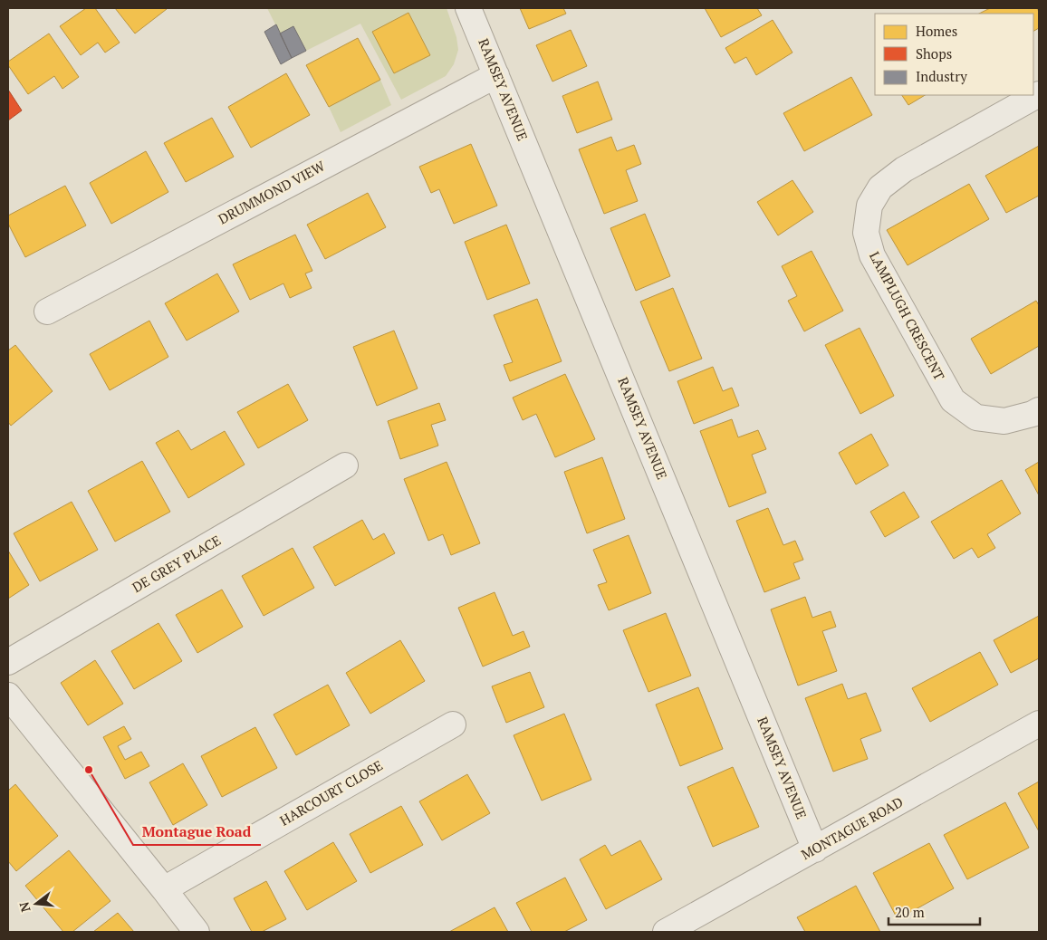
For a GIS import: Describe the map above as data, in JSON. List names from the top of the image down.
{
  "streets": {
    "street": [
      "RAMSEY AVENUE",
      "DRUMMOND VIEW",
      "LAMPLUGH CRESCENT",
      "DE GREY PLACE",
      "HARCOURT CLOSE",
      "MONTAGUE ROAD"
    ]
  },
  "crossings": [
    ["RAMSEY AVENUE", "DRUMMOND VIEW"],
    ["RAMSEY AVENUE", "MONTAGUE ROAD"]
  ],
  "places": ["Montague Road"],
  "legend": ["Homes", "Shops", "Industry"],
  "scale_bar": "20 m",
  "north": "left"
}
